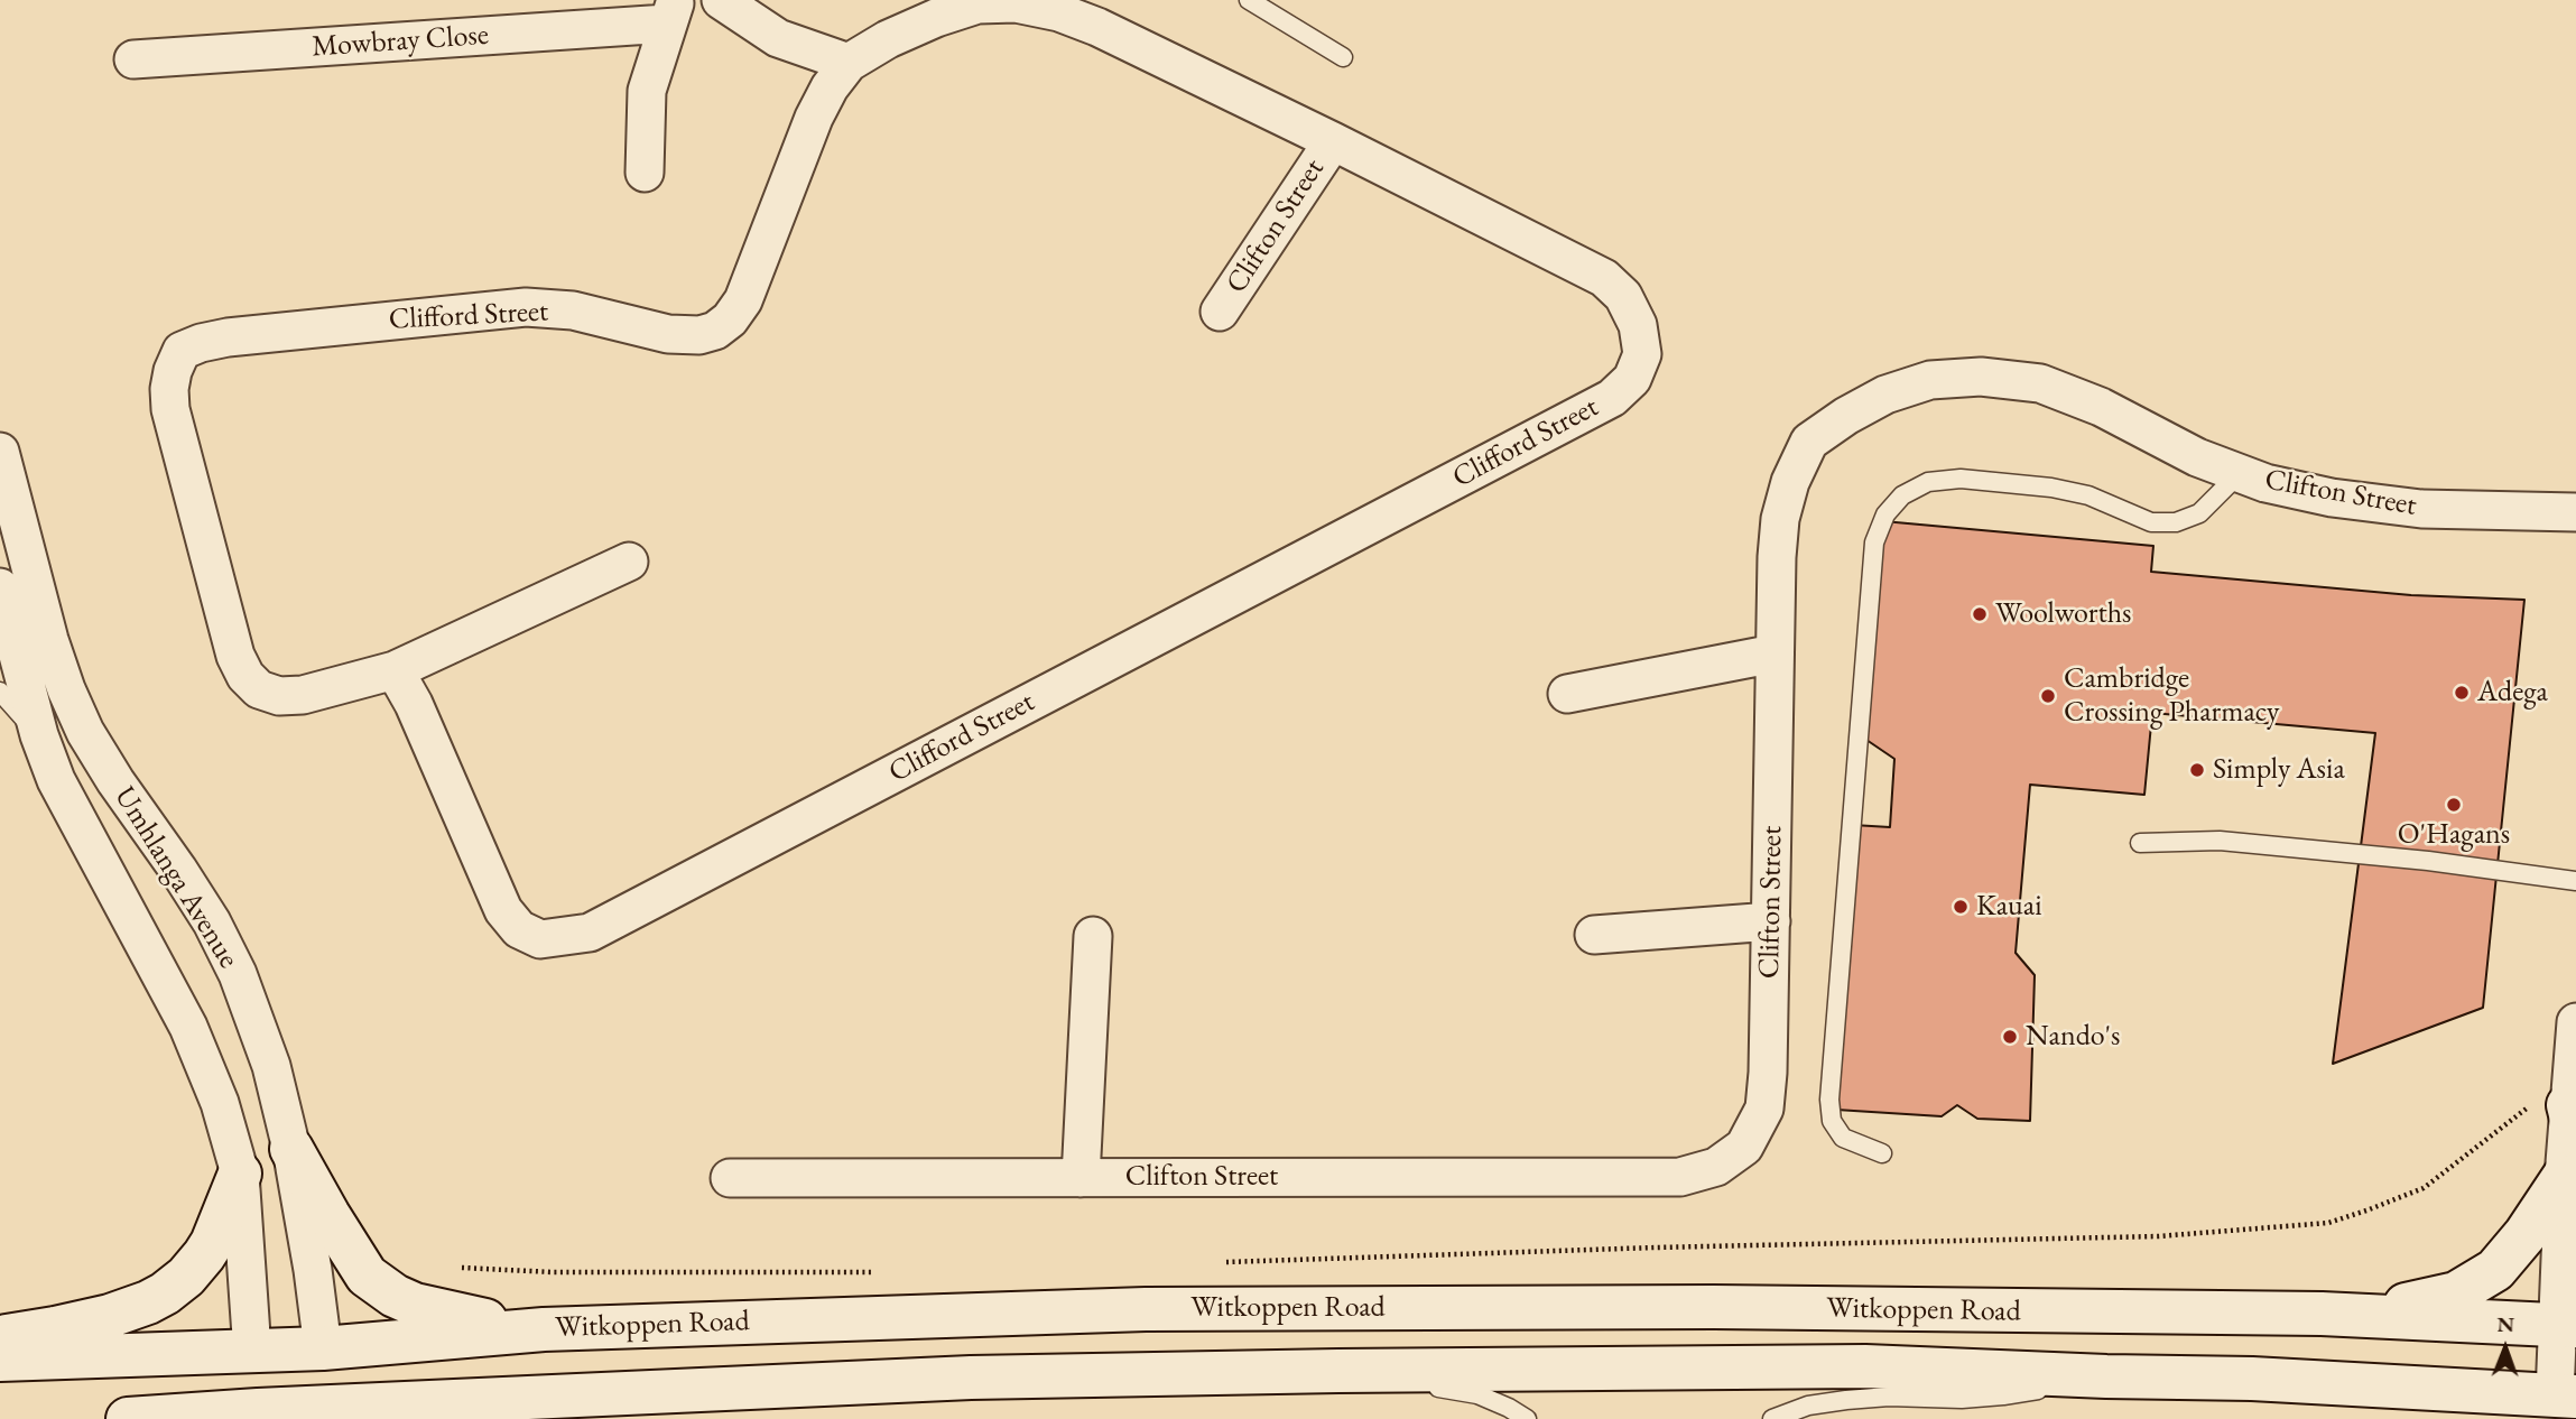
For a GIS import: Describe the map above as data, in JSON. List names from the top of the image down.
{
  "streets": {
    "main road": ["Umhlanga Avenue", "Witkoppen Road"],
    "street": ["Mowbray Close", "Clifton Street", "Clifford Street"]
  },
  "crossings": [
    ["Clifton Street", "Clifford Street"],
    ["Umhlanga Avenue", "Witkoppen Road"]
  ],
  "places": [
    "Woolworths",
    "Adega",
    "Cambridge Crossing Pharmacy",
    "Simply Asia",
    "O'Hagans",
    "Kauai",
    "Nando's"
  ],
  "north": "top"
}
